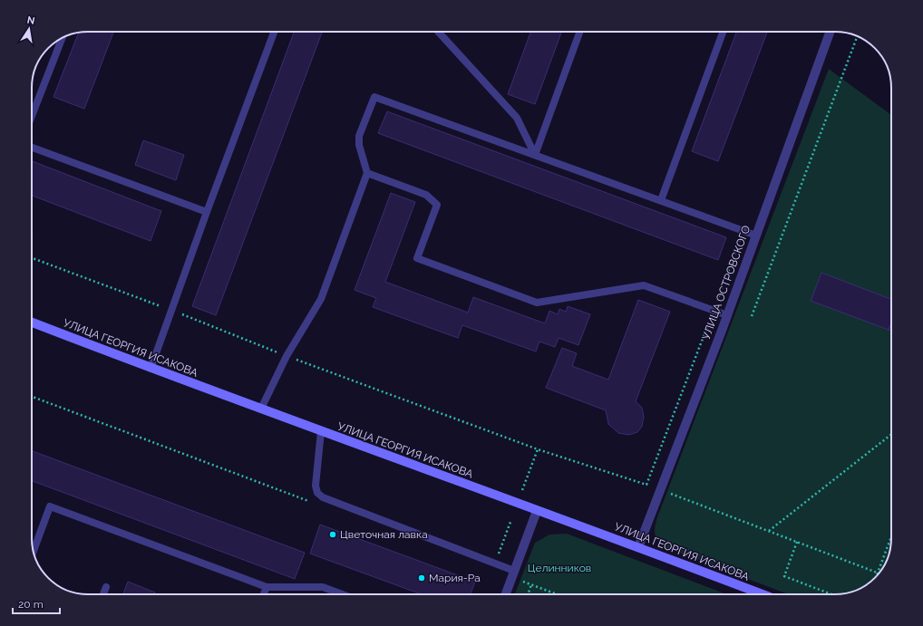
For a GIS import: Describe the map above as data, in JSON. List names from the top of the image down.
{
  "streets": {
    "street": ["УЛИЦА ОСТРОВСКОГО", "УЛИЦА ГЕОРГИЯ ИСАКОВА"]
  },
  "crossings": [
    ["УЛИЦА ОСТРОВСКОГО", "УЛИЦА ГЕОРГИЯ ИСАКОВА"]
  ],
  "parks": ["Целинников"],
  "places": ["Цветочная лавка", "Мария-Ра"],
  "scale_bar": "20 m",
  "north": "top"
}
